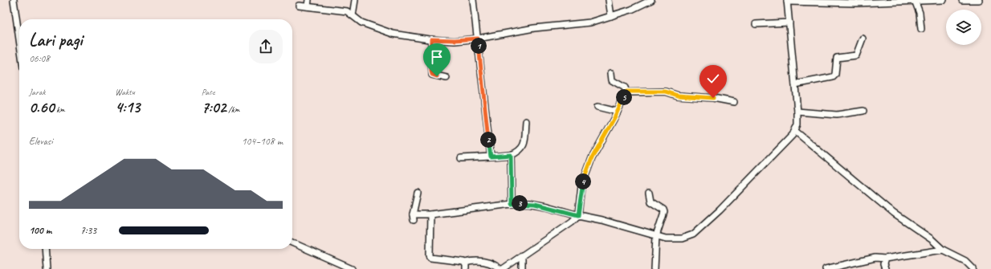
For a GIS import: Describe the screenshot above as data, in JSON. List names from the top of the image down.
{
  "page": {
    "heading": ["Lari pagi", "06:08"],
    "pins": [
      "1",
      "5",
      "2",
      "4",
      "3"
    ],
    "stats": [
      ["Jarak", "0.60 km"],
      ["Waktu", "4:13"],
      ["Pace", "7:02 /km"]
    ],
    "chart": ["Elevasi", "104–108 m"],
    "list": [
      {
        "name": "100 m",
        "note": "7:33"
      }
    ]
  }
}
